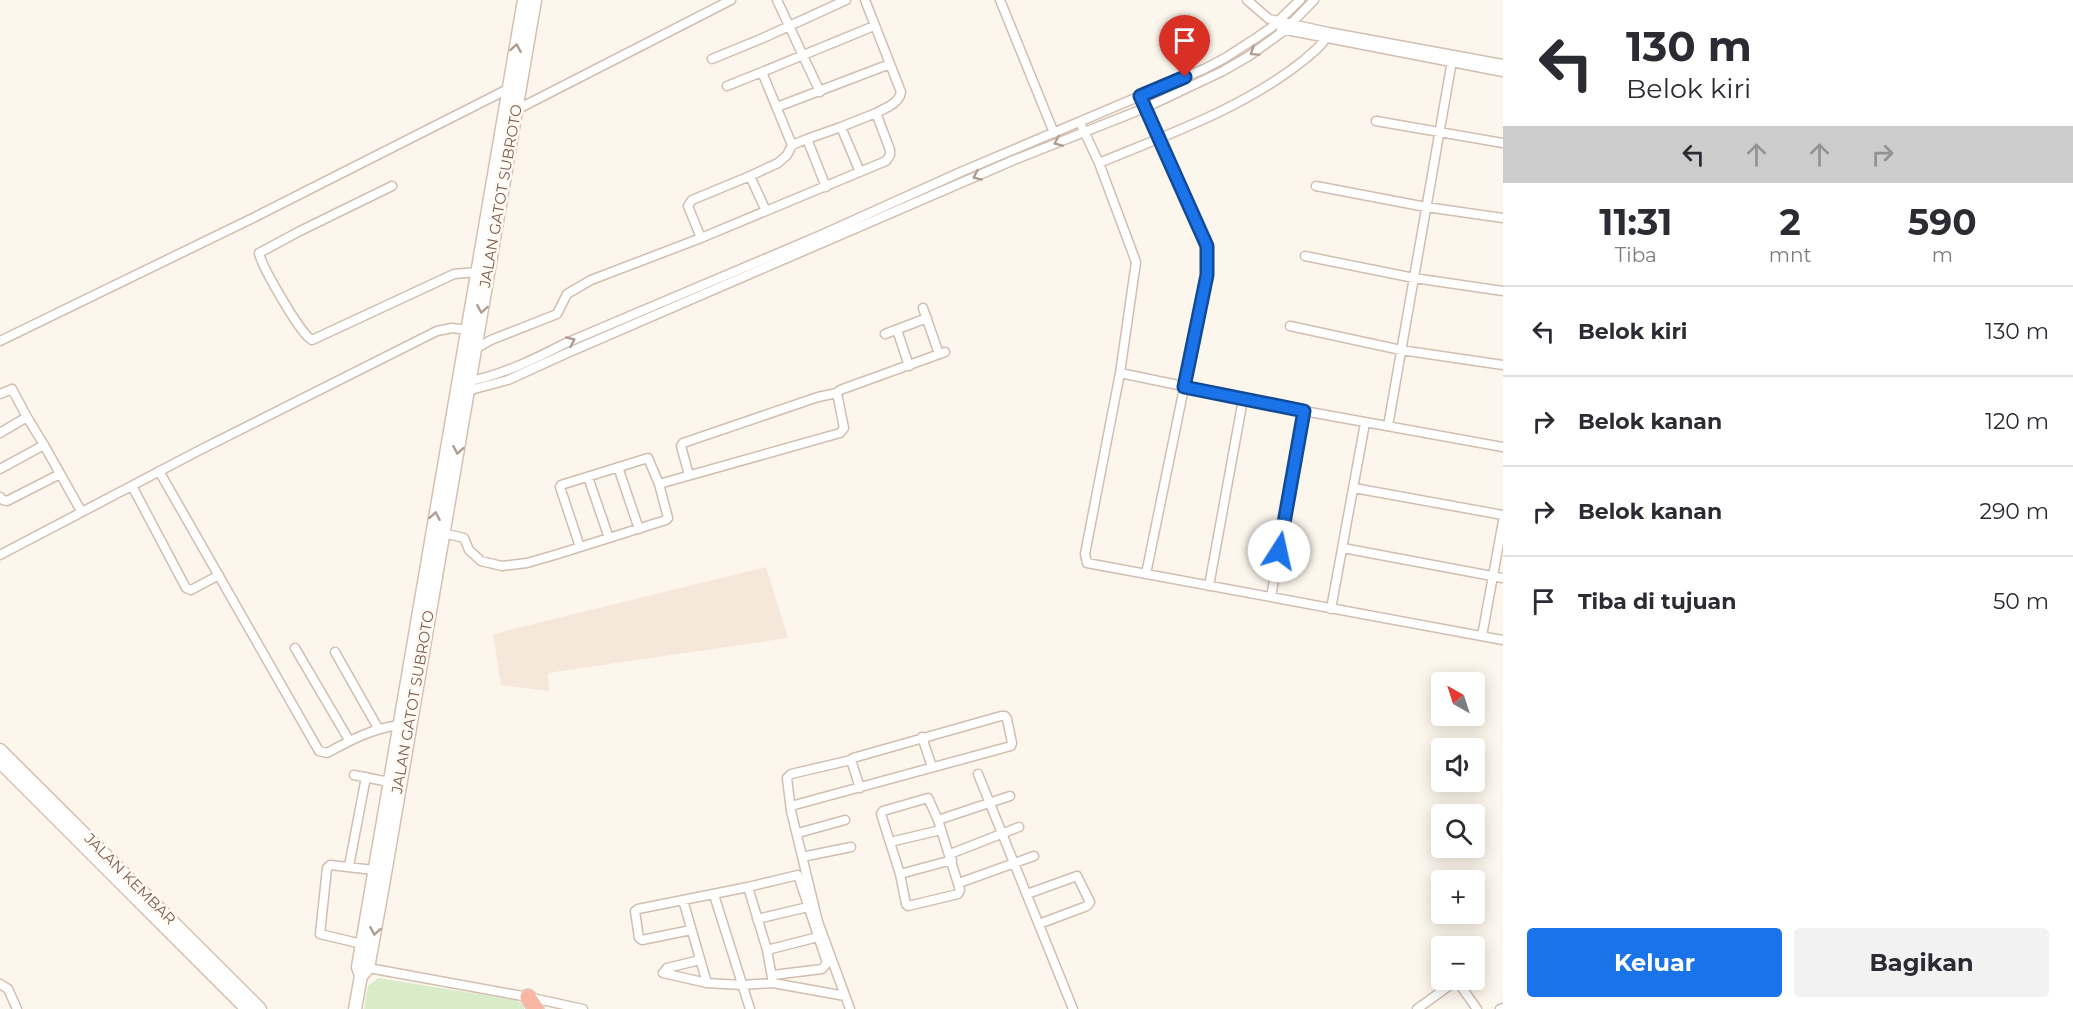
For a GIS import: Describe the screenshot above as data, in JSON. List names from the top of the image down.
{
  "streets": {
    "street": ["JALAN GATOT SUBROTO", "JALAN KEMBAR"]
  },
  "north": "top left",
  "page": {
    "turn": ["130 m", "Belok kiri"],
    "eta": [
      "11:31",
      "Tiba",
      "2",
      "mnt",
      "590",
      "m"
    ],
    "list": [
      {
        "name": "Belok kiri",
        "value": "130 m"
      },
      {
        "name": "Belok kanan",
        "value": "120 m"
      },
      {
        "name": "Belok kanan",
        "value": "290 m"
      },
      {
        "name": "Tiba di tujuan",
        "value": "50 m"
      }
    ],
    "map_buttons": ["+", "−"],
    "buttons": ["Keluar", "Bagikan"]
  }
}
